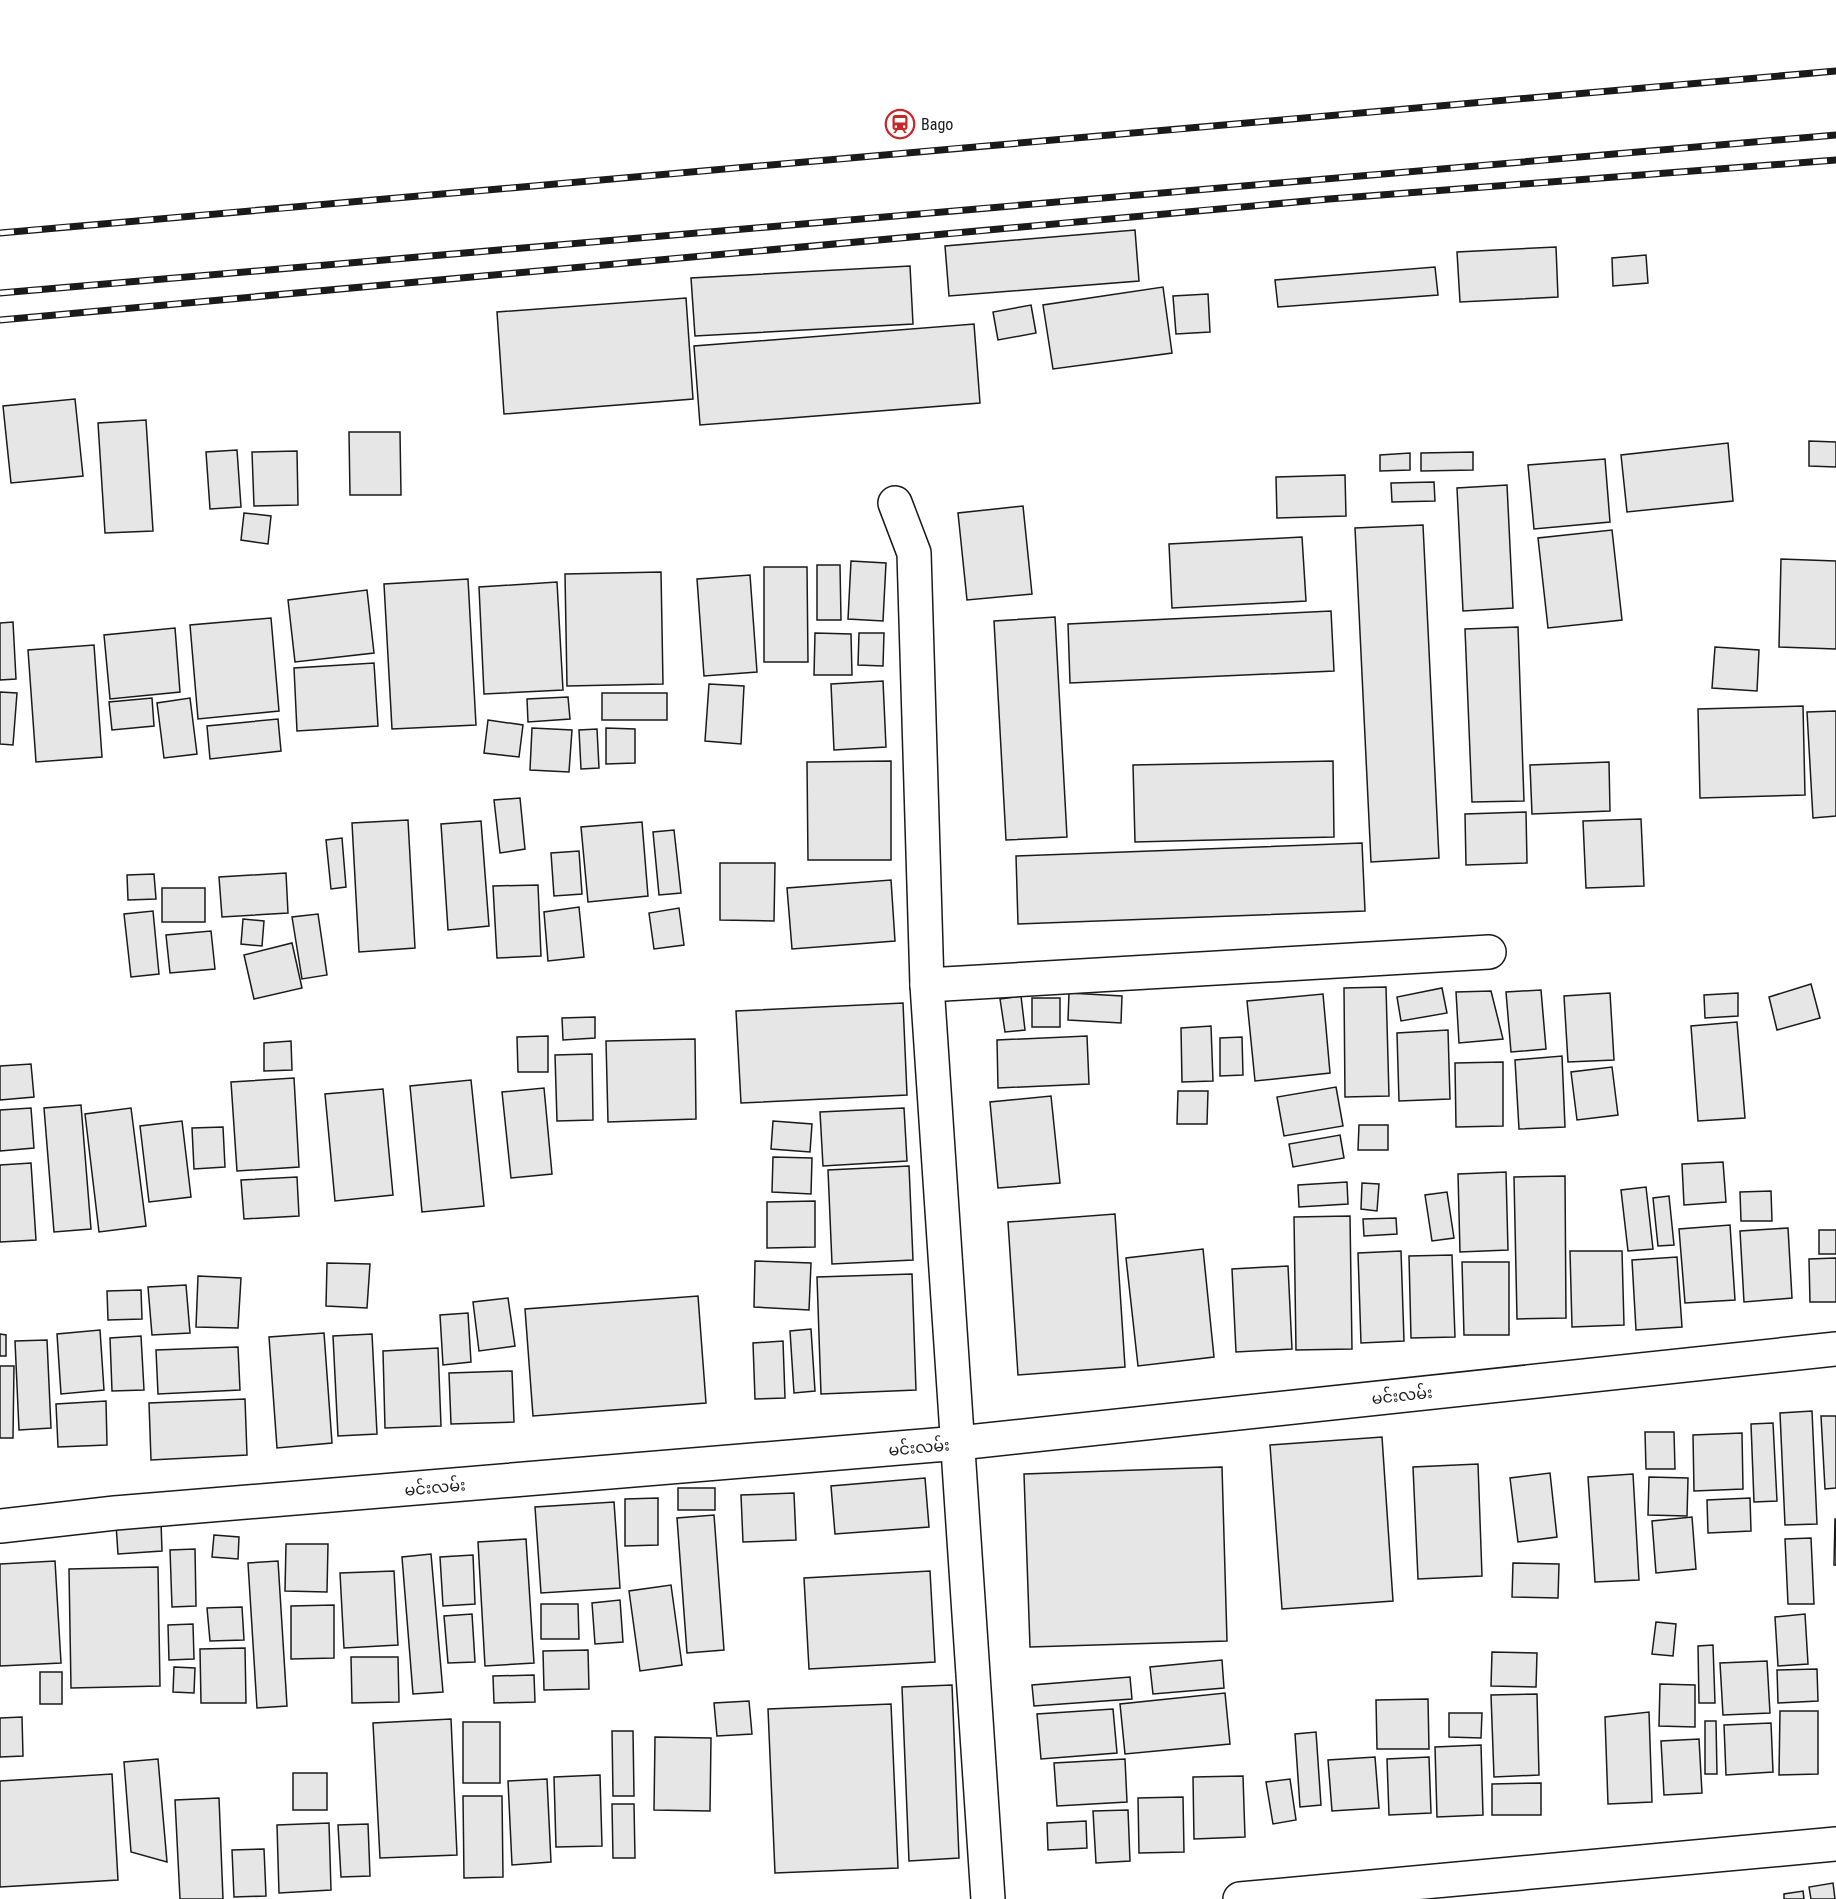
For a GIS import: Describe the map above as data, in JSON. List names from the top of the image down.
{
  "streets": {
    "street": ["မင်းလမ်း"]
  },
  "places": {
    "station": ["Bago"]
  }
}
